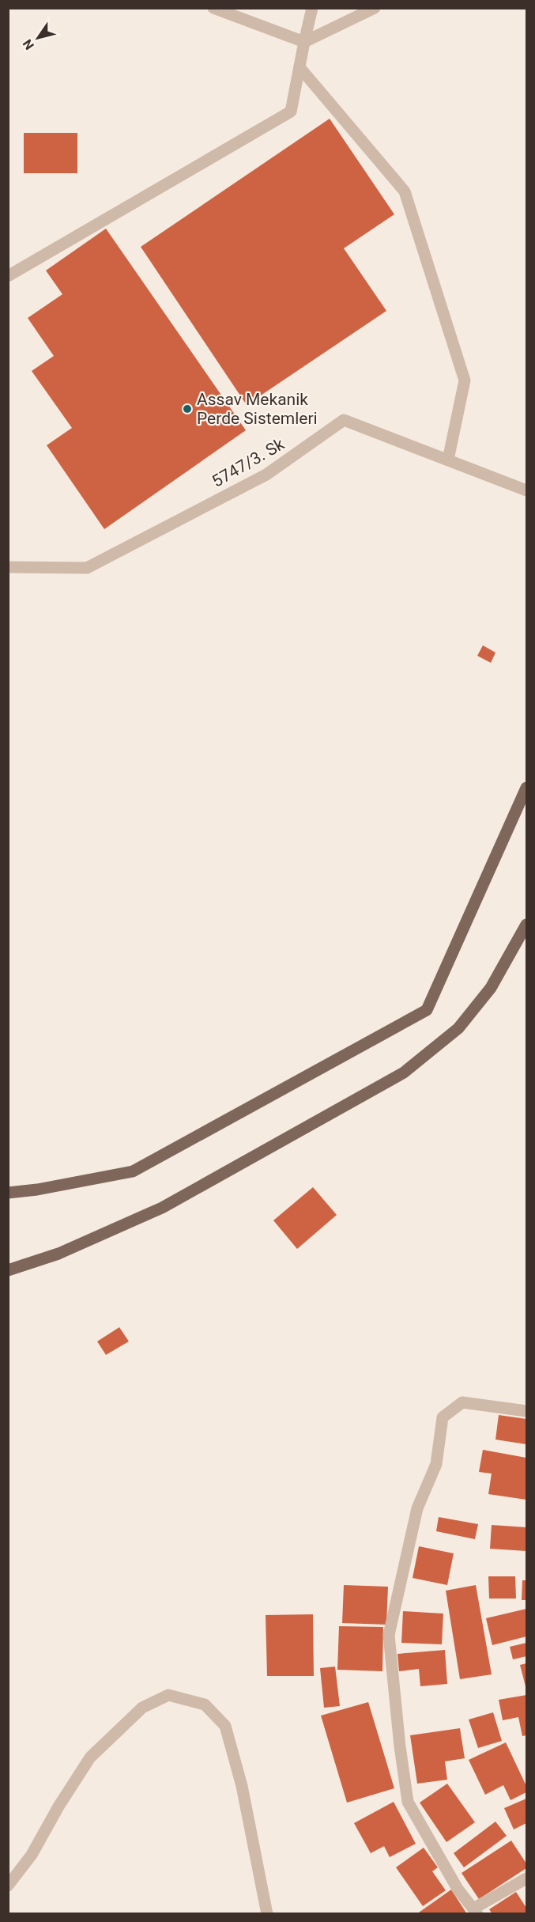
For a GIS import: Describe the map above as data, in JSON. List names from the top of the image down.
{
  "streets": {
    "street": ["5747/3. Sk"]
  },
  "places": ["Assav Mekanik Perde Sistemleri"],
  "north": "bottom left"
}
